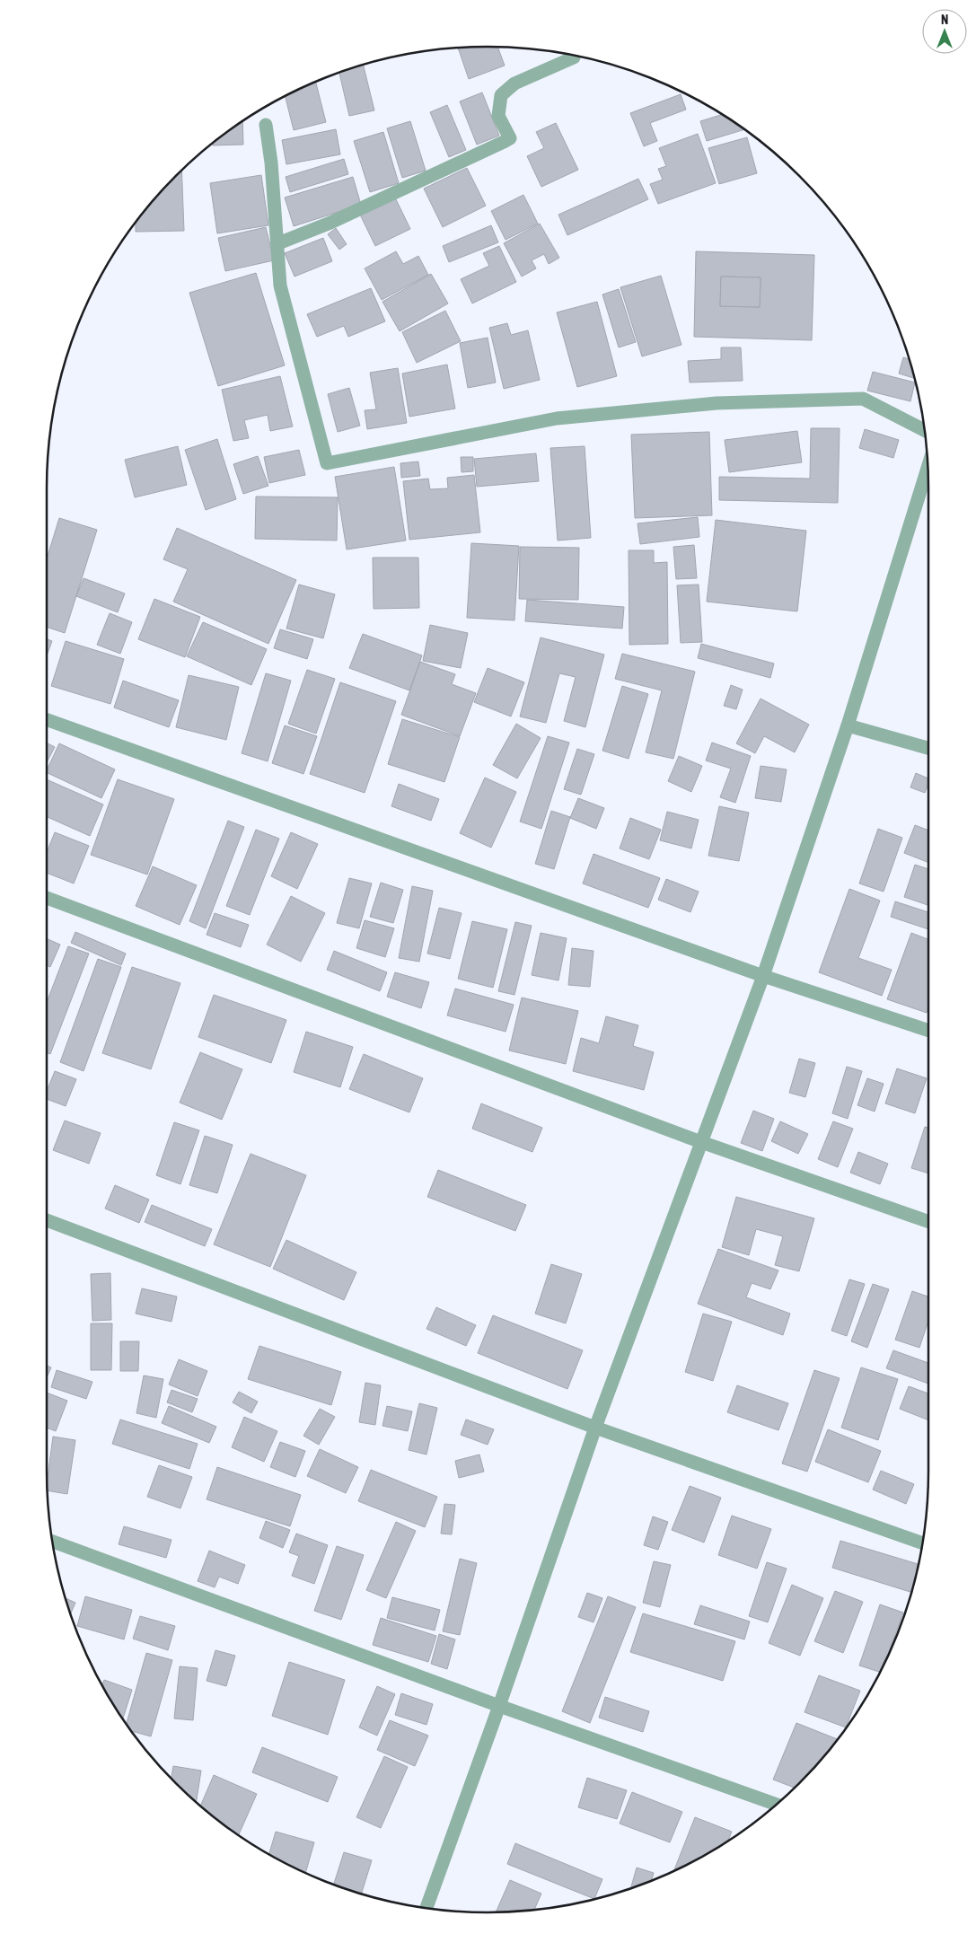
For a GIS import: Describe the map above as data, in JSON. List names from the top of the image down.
{
  "north": "top"
}
